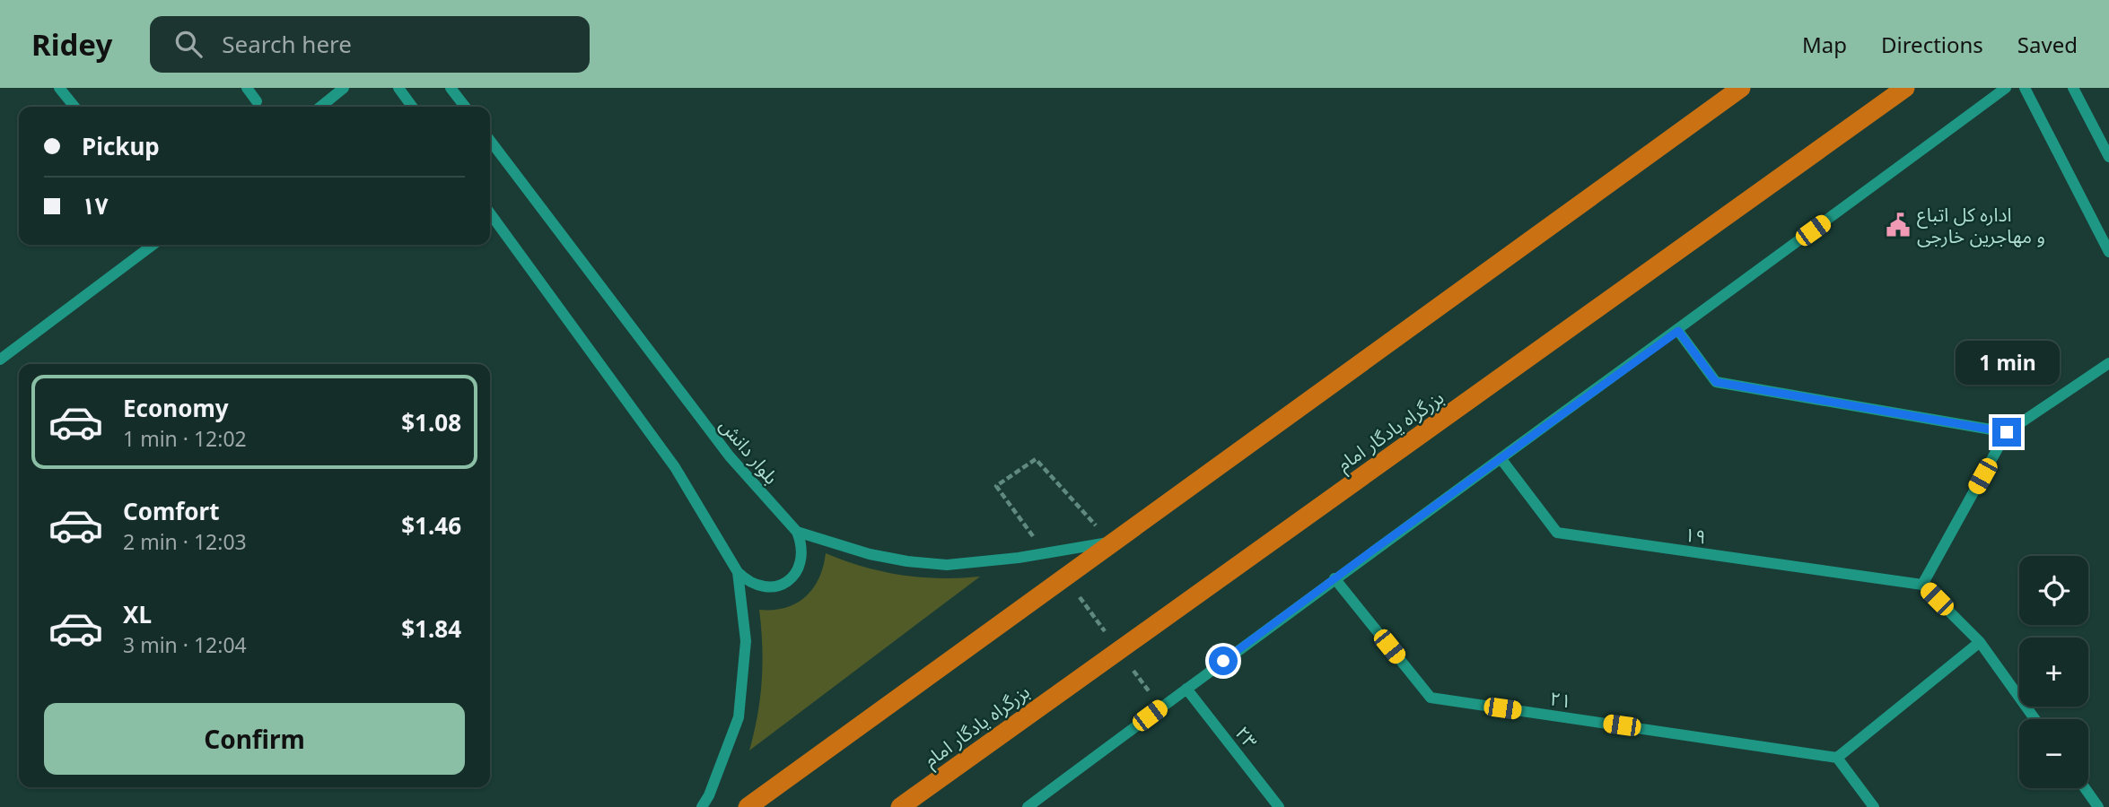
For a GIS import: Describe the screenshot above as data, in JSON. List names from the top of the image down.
{
  "streets": {
    "highway": ["بزرگراه یادگار امام"],
    "street": [
      "بلوار دانش",
      "۱۹",
      "۲۱",
      "۲۳"
    ]
  },
  "places": {
    "public building": ["اداره کل اتباع و مهاجرین خارجی"]
  },
  "page": {
    "header": "Ridey",
    "search": "Search here",
    "nav": ["Map", "Directions", "Saved"],
    "banner": ["Pickup", "۱۷"],
    "bubble": "1 min",
    "list": [
      {
        "name": "Economy",
        "note": "1 min · 12:02",
        "value": "$1.08"
      },
      {
        "name": "Comfort",
        "note": "2 min · 12:03",
        "value": "$1.46"
      },
      {
        "name": "XL",
        "note": "3 min · 12:04",
        "value": "$1.84"
      }
    ],
    "map_buttons": ["+", "−"],
    "buttons": "Confirm"
  }
}
